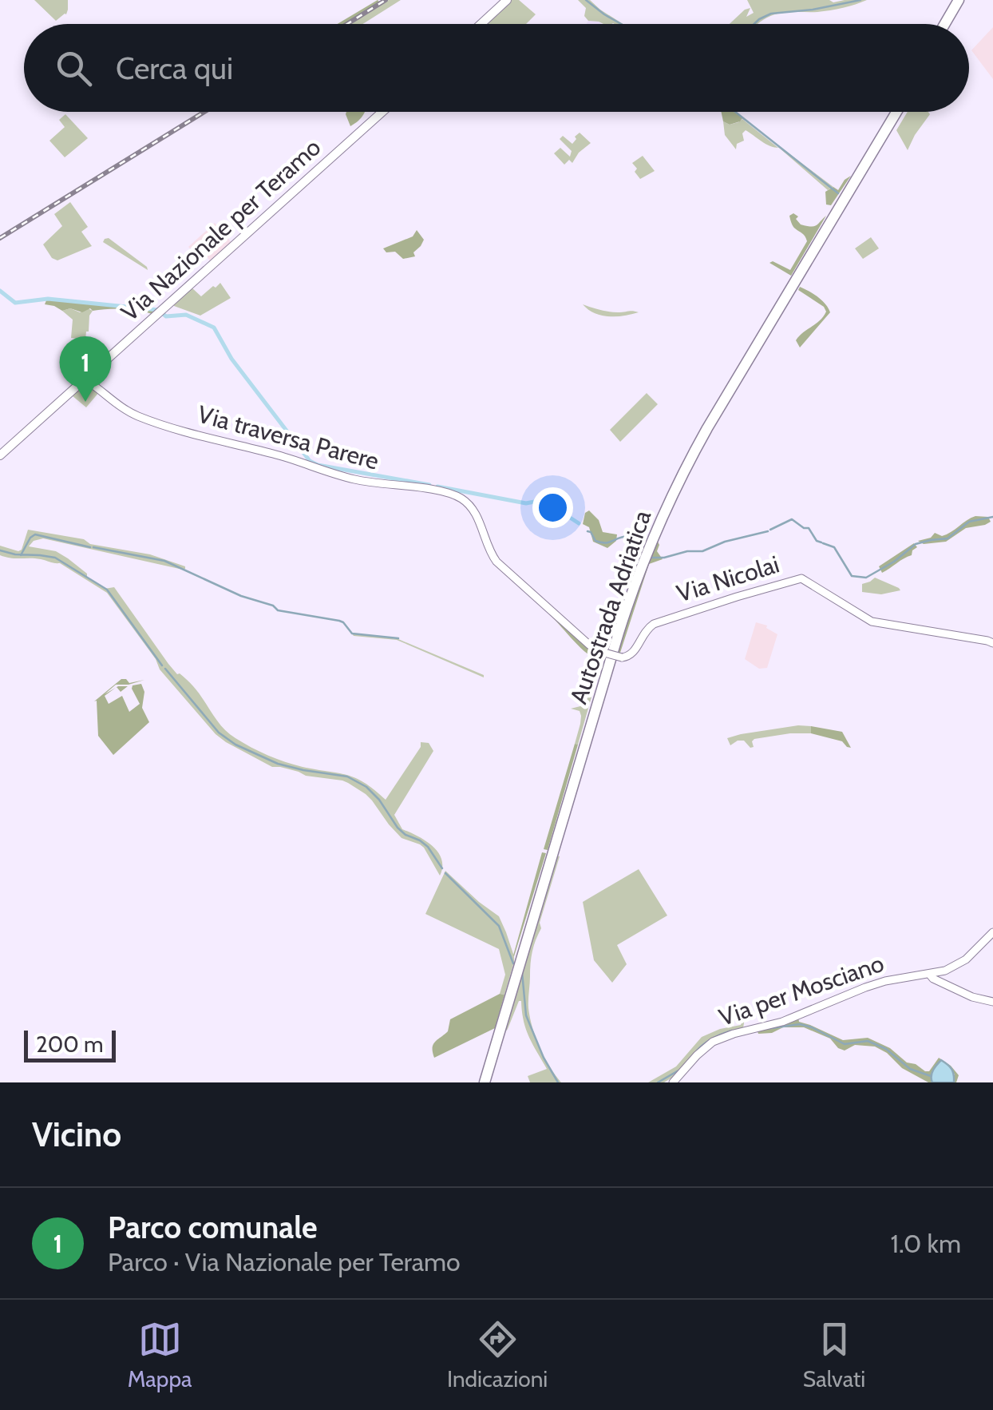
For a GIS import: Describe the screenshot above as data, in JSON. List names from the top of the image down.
{
  "streets": {
    "highway": ["Autostrada Adriatica"],
    "main road": ["Via Nazionale per Teramo"],
    "street": ["Via traversa Parere", "Via Nicolai", "Via per Mosciano"]
  },
  "crossings": [
    ["Via Nazionale per Teramo", "Via traversa Parere"],
    ["Via traversa Parere", "Via Nicolai"]
  ],
  "scale_bar": "200 m",
  "page": {
    "search": "Cerca qui",
    "pins": "1",
    "scale": "200 m",
    "heading": "Vicino",
    "list": [
      {
        "mark": "1",
        "name": "Parco comunale",
        "note": "Parco · Via Nazionale per Teramo",
        "value": "1.0 km"
      }
    ],
    "nav": ["Mappa", "Indicazioni", "Salvati"]
  }
}
